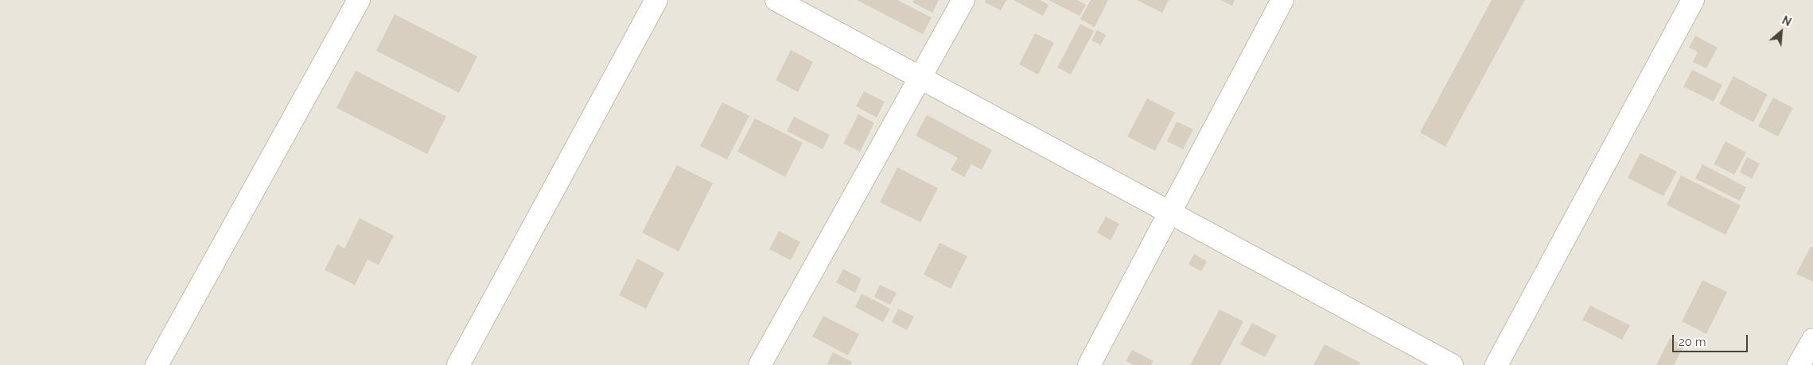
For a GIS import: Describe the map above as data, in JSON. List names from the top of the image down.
{
  "scale_bar": "20 m",
  "north": "top right"
}
